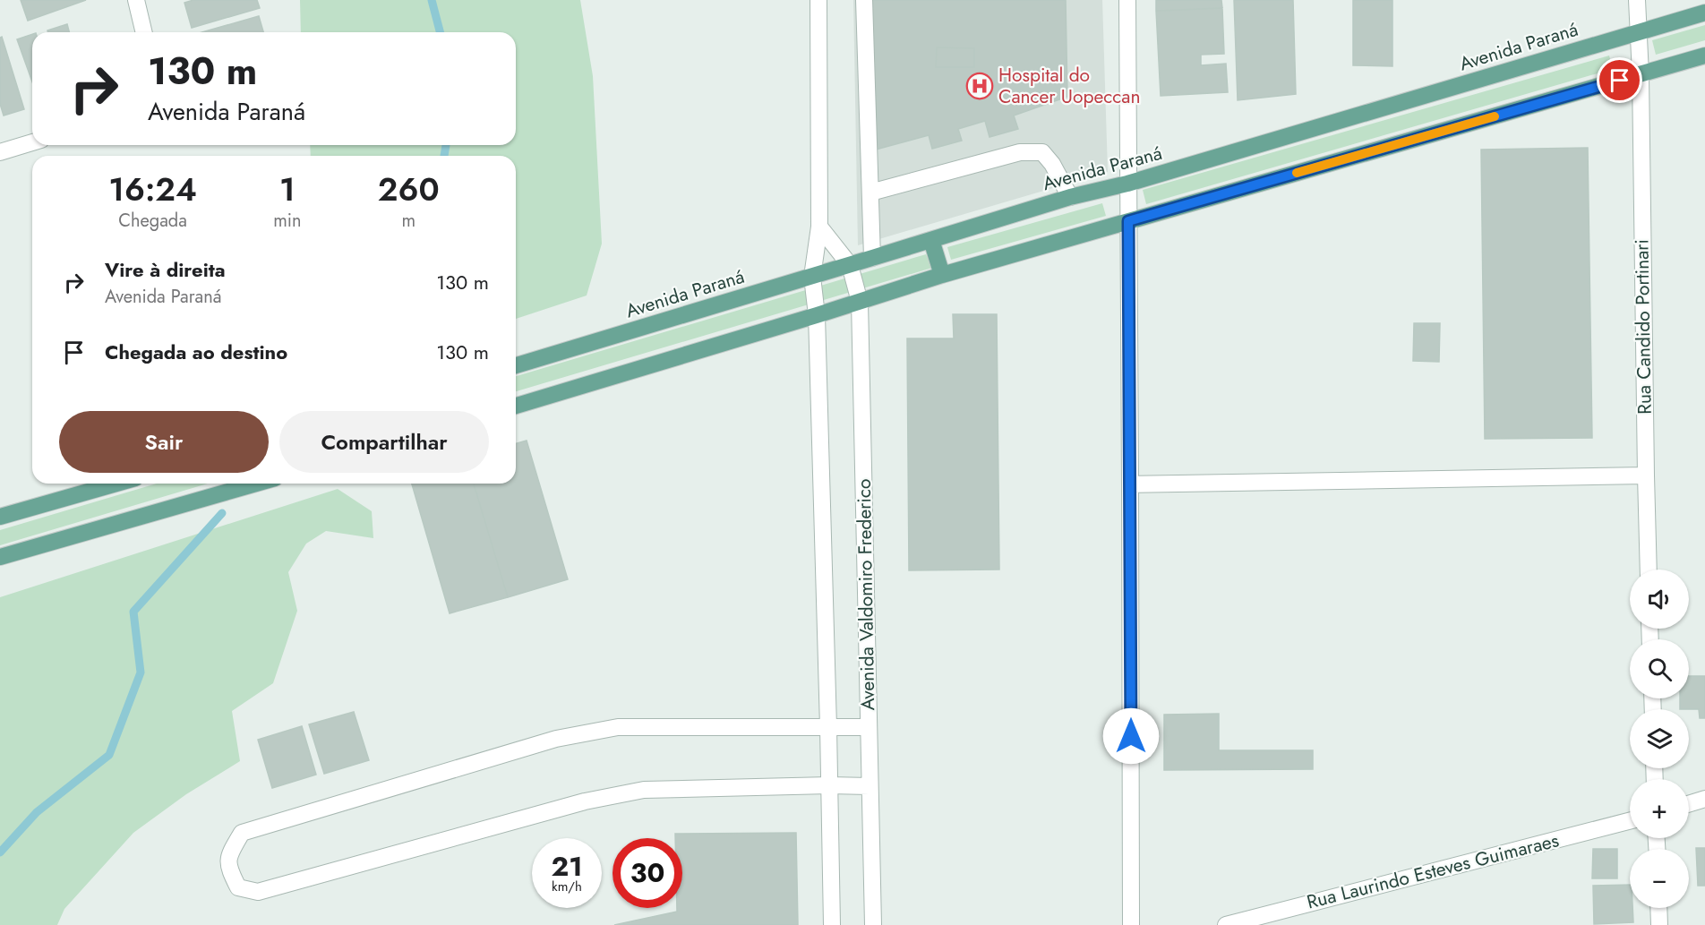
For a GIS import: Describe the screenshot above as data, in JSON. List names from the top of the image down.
{
  "streets": {
    "main road": ["Avenida Paraná"],
    "street": ["Rua Candido Portinari", "Avenida Valdomiro Frederico", "Rua Laurindo Esteves Guimaraes"]
  },
  "crossings": [
    ["Avenida Paraná", "Rua Candido Portinari"],
    ["Avenida Paraná", "Avenida Valdomiro Frederico"]
  ],
  "places": {
    "hospital": ["Hospital do Cancer Uopeccan"]
  },
  "page": {
    "turn": ["130 m", "Avenida Paraná"],
    "eta": [
      "16:24",
      "Chegada",
      "1",
      "min",
      "260",
      "m"
    ],
    "list": [
      {
        "name": "Vire à direita",
        "note": "Avenida Paraná",
        "value": "130 m"
      },
      {
        "name": "Chegada ao destino",
        "value": "130 m"
      }
    ],
    "buttons": ["Sair", "Compartilhar"],
    "map_buttons": ["+", "−"],
    "speed": "21 km/h",
    "limit": "30"
  }
}
